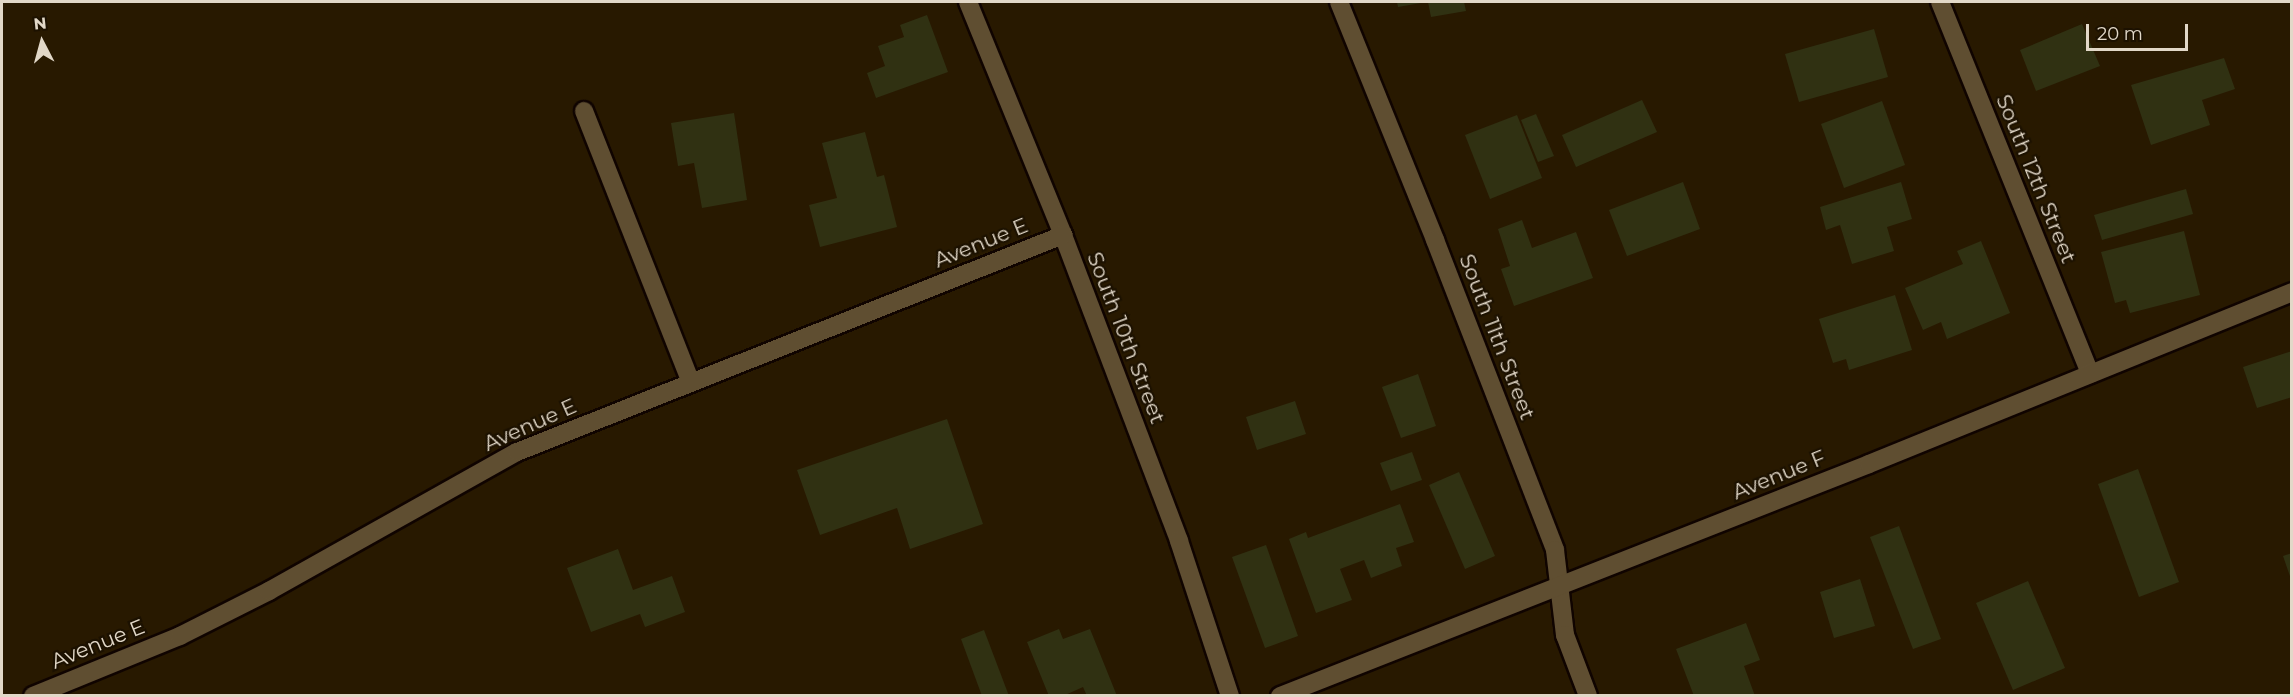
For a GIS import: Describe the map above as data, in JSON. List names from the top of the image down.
{
  "streets": {
    "street": [
      "South 12th Street",
      "Avenue E",
      "South 11th Street",
      "South 10th Street",
      "Avenue F"
    ]
  },
  "crossings": [
    ["South 12th Street", "Avenue F"],
    ["Avenue E", "South 10th Street"],
    ["South 11th Street", "Avenue F"]
  ],
  "scale_bar": "20 m",
  "north": "top"
}
